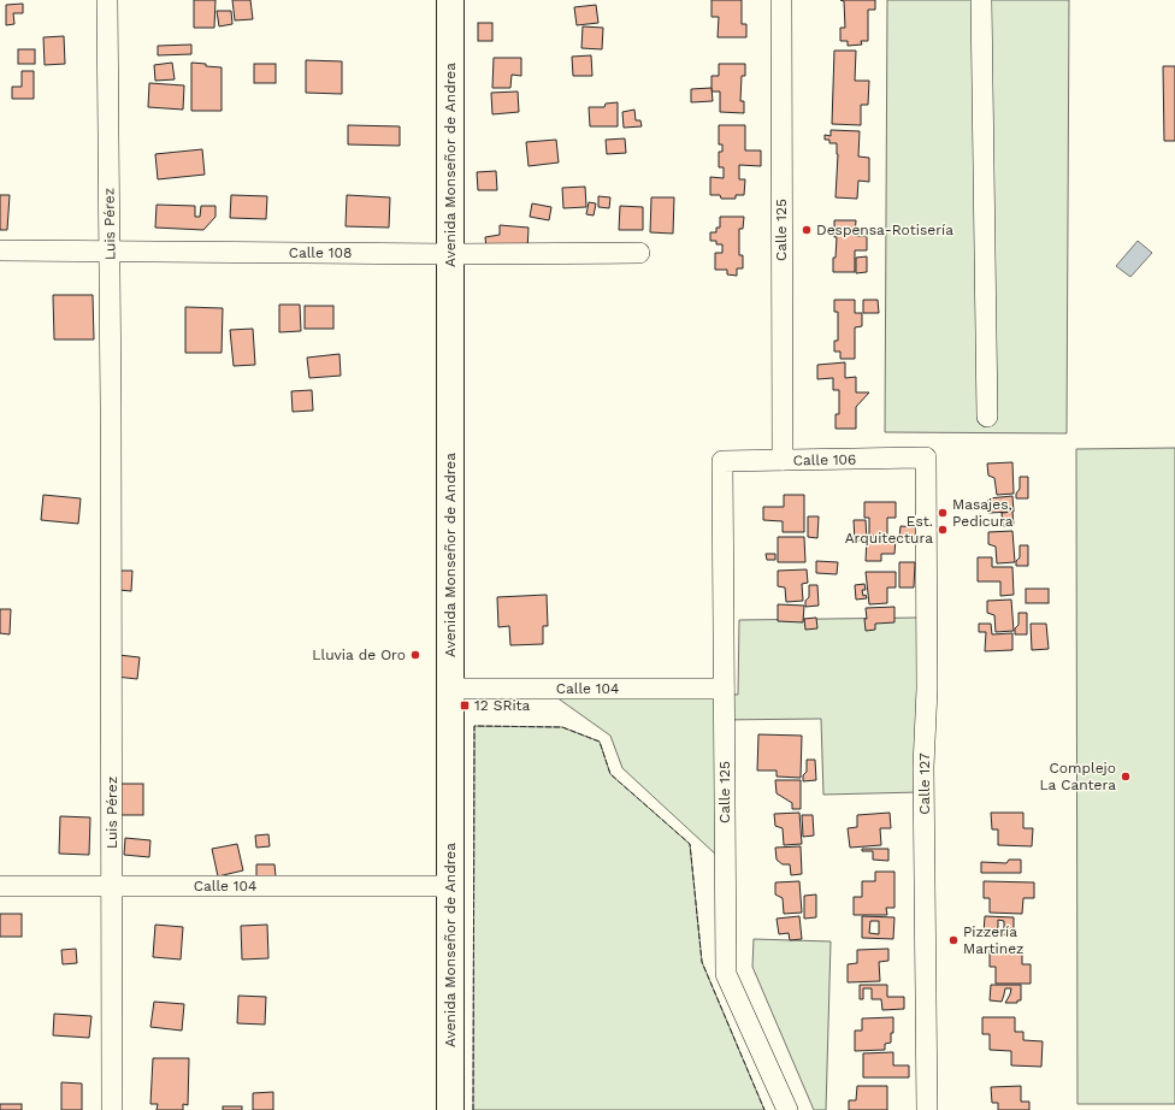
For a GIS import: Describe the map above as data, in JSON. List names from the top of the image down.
{
  "streets": {
    "main road": ["Avenida Monseñor de Andrea"],
    "street": [
      "Luis Pérez",
      "Calle 125",
      "Calle 108",
      "Calle 106",
      "Calle 104",
      "Calle 127"
    ]
  },
  "crossings": [
    ["Avenida Monseñor de Andrea", "Calle 108"],
    ["Avenida Monseñor de Andrea", "Calle 104"],
    ["Luis Pérez", "Calle 108"],
    ["Luis Pérez", "Calle 104"],
    ["Calle 125", "Calle 106"],
    ["Calle 125", "Calle 104"],
    ["Calle 106", "Calle 127"]
  ],
  "places": {
    "other": [
      "Despensa-Rotisería",
      "Masajes, Pedicura",
      "Est. Arquitectura",
      "Lluvia de Oro",
      "Complejo La Cantera",
      "Pizzería Martinez"
    ],
    "transit": ["12 SRita"]
  }
}
